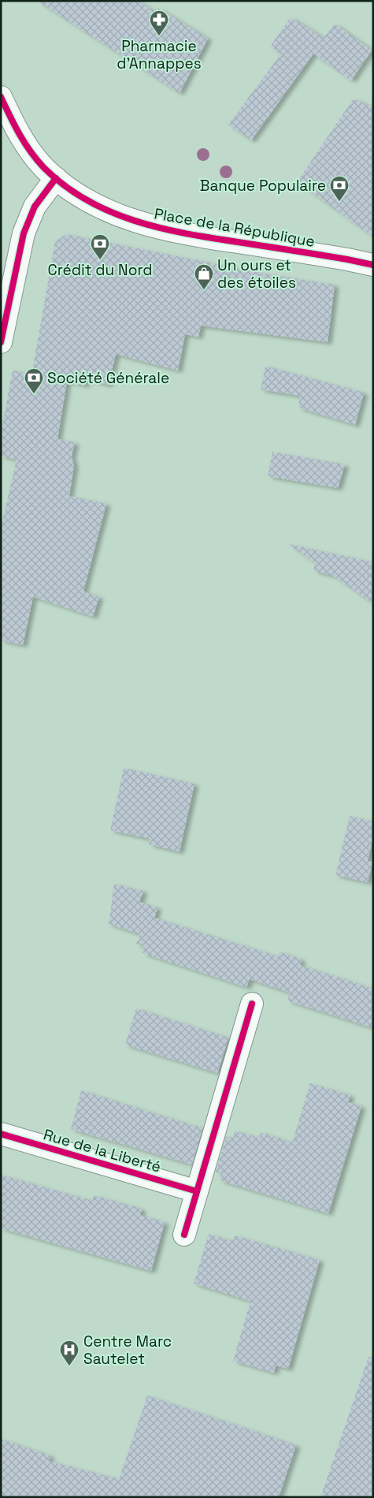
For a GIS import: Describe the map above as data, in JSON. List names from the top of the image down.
{
  "streets": {
    "street": ["Place de la République", "Rue de la Liberté"]
  },
  "places": {
    "pharmacy": ["Pharmacie d'Annappes"],
    "bank": ["Banque Populaire", "Crédit du Nord", "Société Générale"],
    "shop": ["Un ours et des étoiles"],
    "hospital": ["Centre Marc Sautelet"]
  }
}
